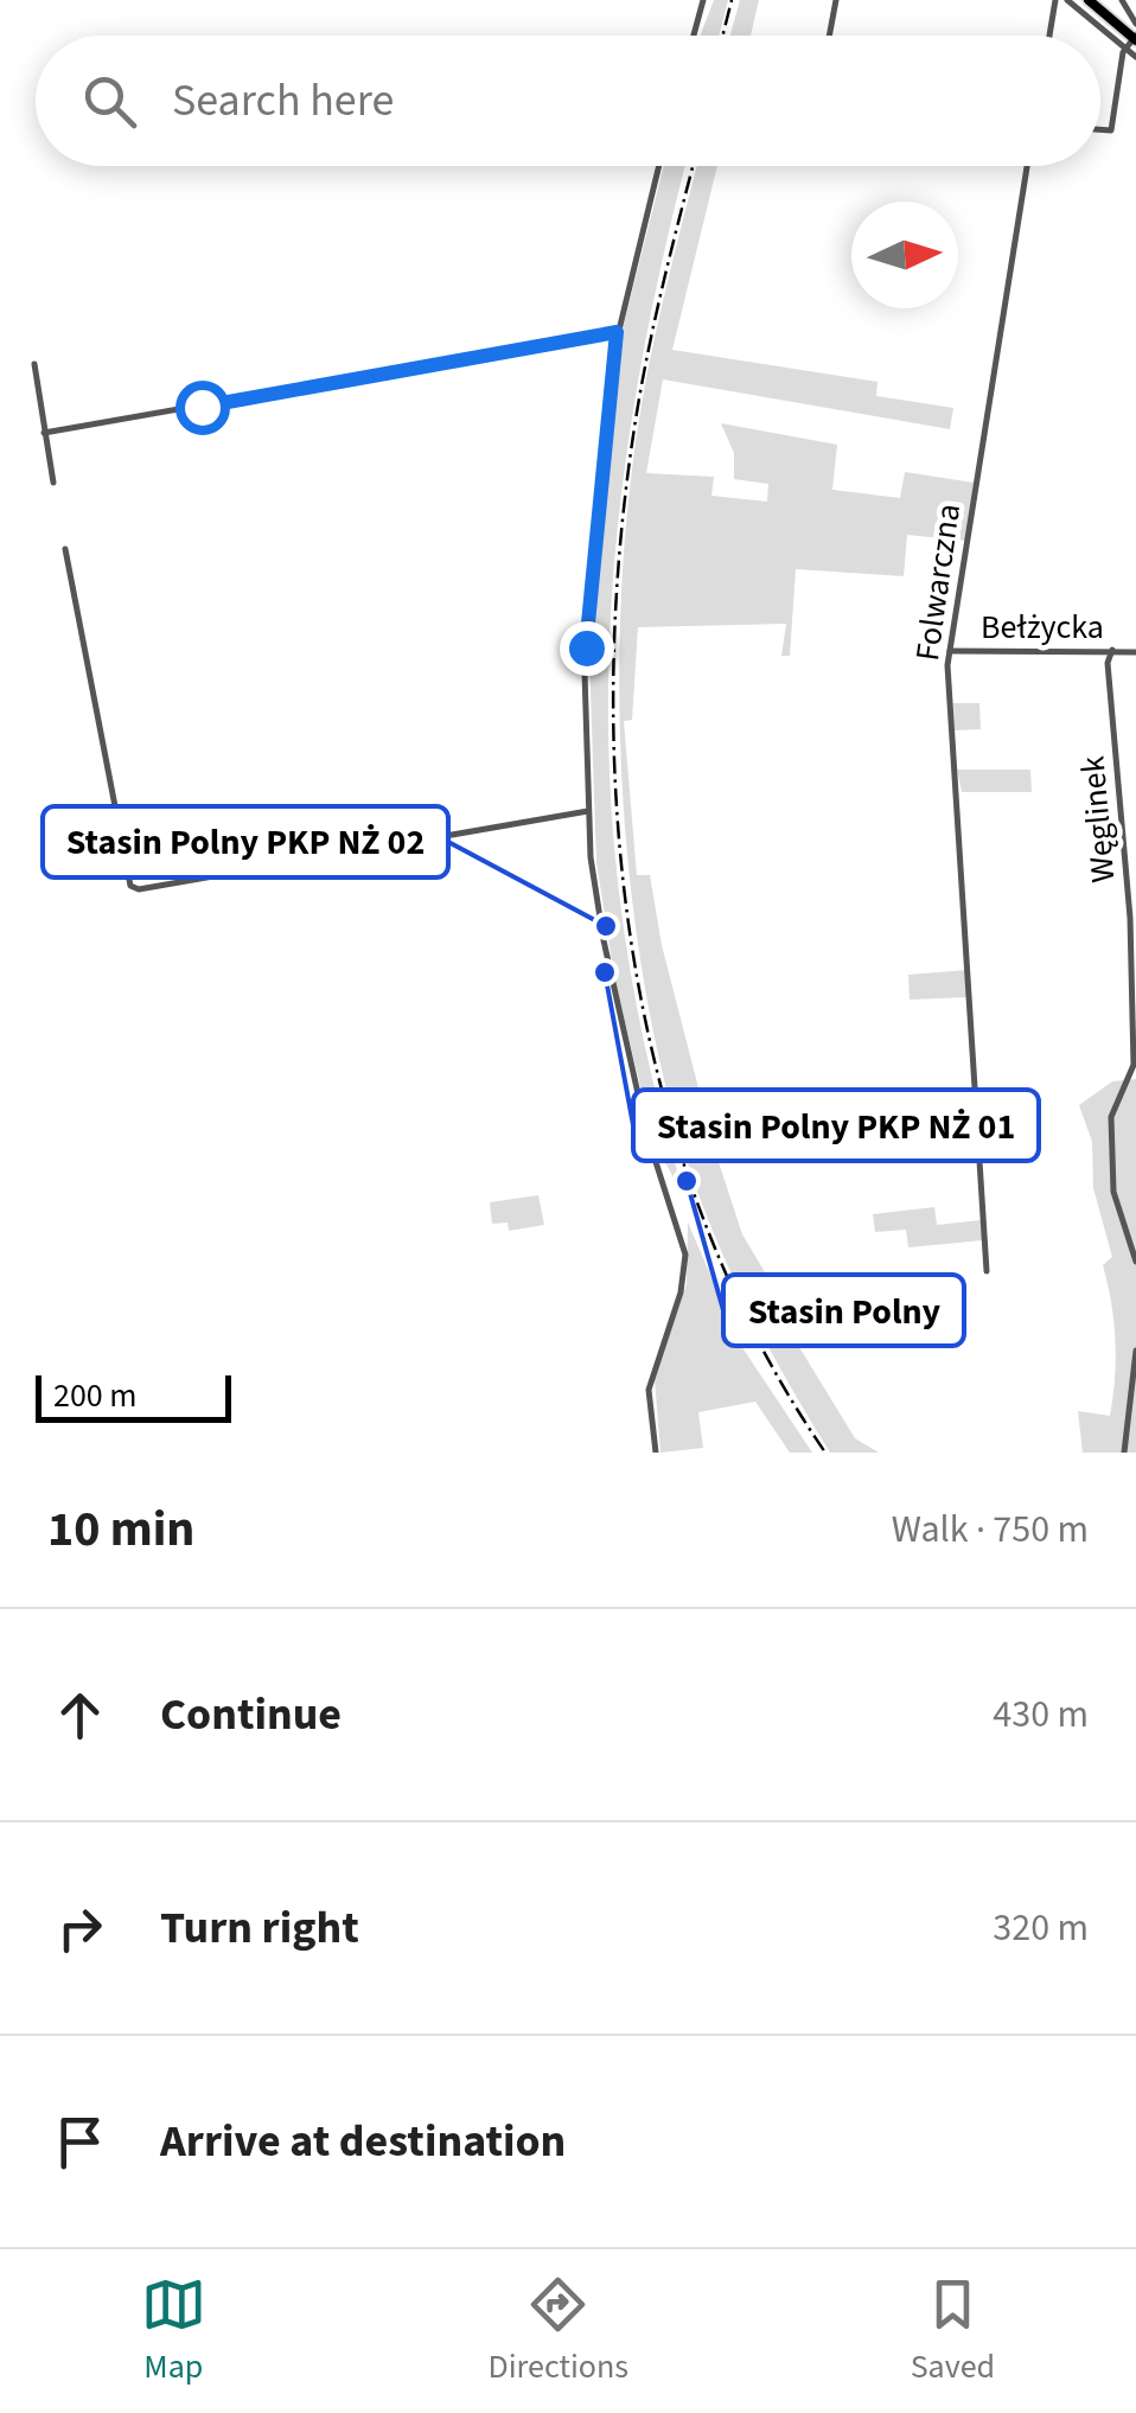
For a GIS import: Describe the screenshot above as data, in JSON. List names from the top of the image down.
{
  "streets": {
    "street": ["Folwarczna", "Bełżycka", "Węglinek"]
  },
  "crossings": [
    ["Folwarczna", "Bełżycka"],
    ["Bełżycka", "Węglinek"]
  ],
  "places": ["Stasin Polny PKP NŻ 02", "Stasin Polny PKP NŻ 01", "Stasin Polny"],
  "scale_bar": "200 m",
  "north": "right",
  "page": {
    "search": "Search here",
    "scale": "200 m",
    "heading": ["10 min", "Walk · 750 m"],
    "list": [
      ["Continue", "430 m"],
      ["Turn right", "320 m"],
      "Arrive at destination"
    ],
    "nav": ["Map", "Directions", "Saved"]
  }
}
